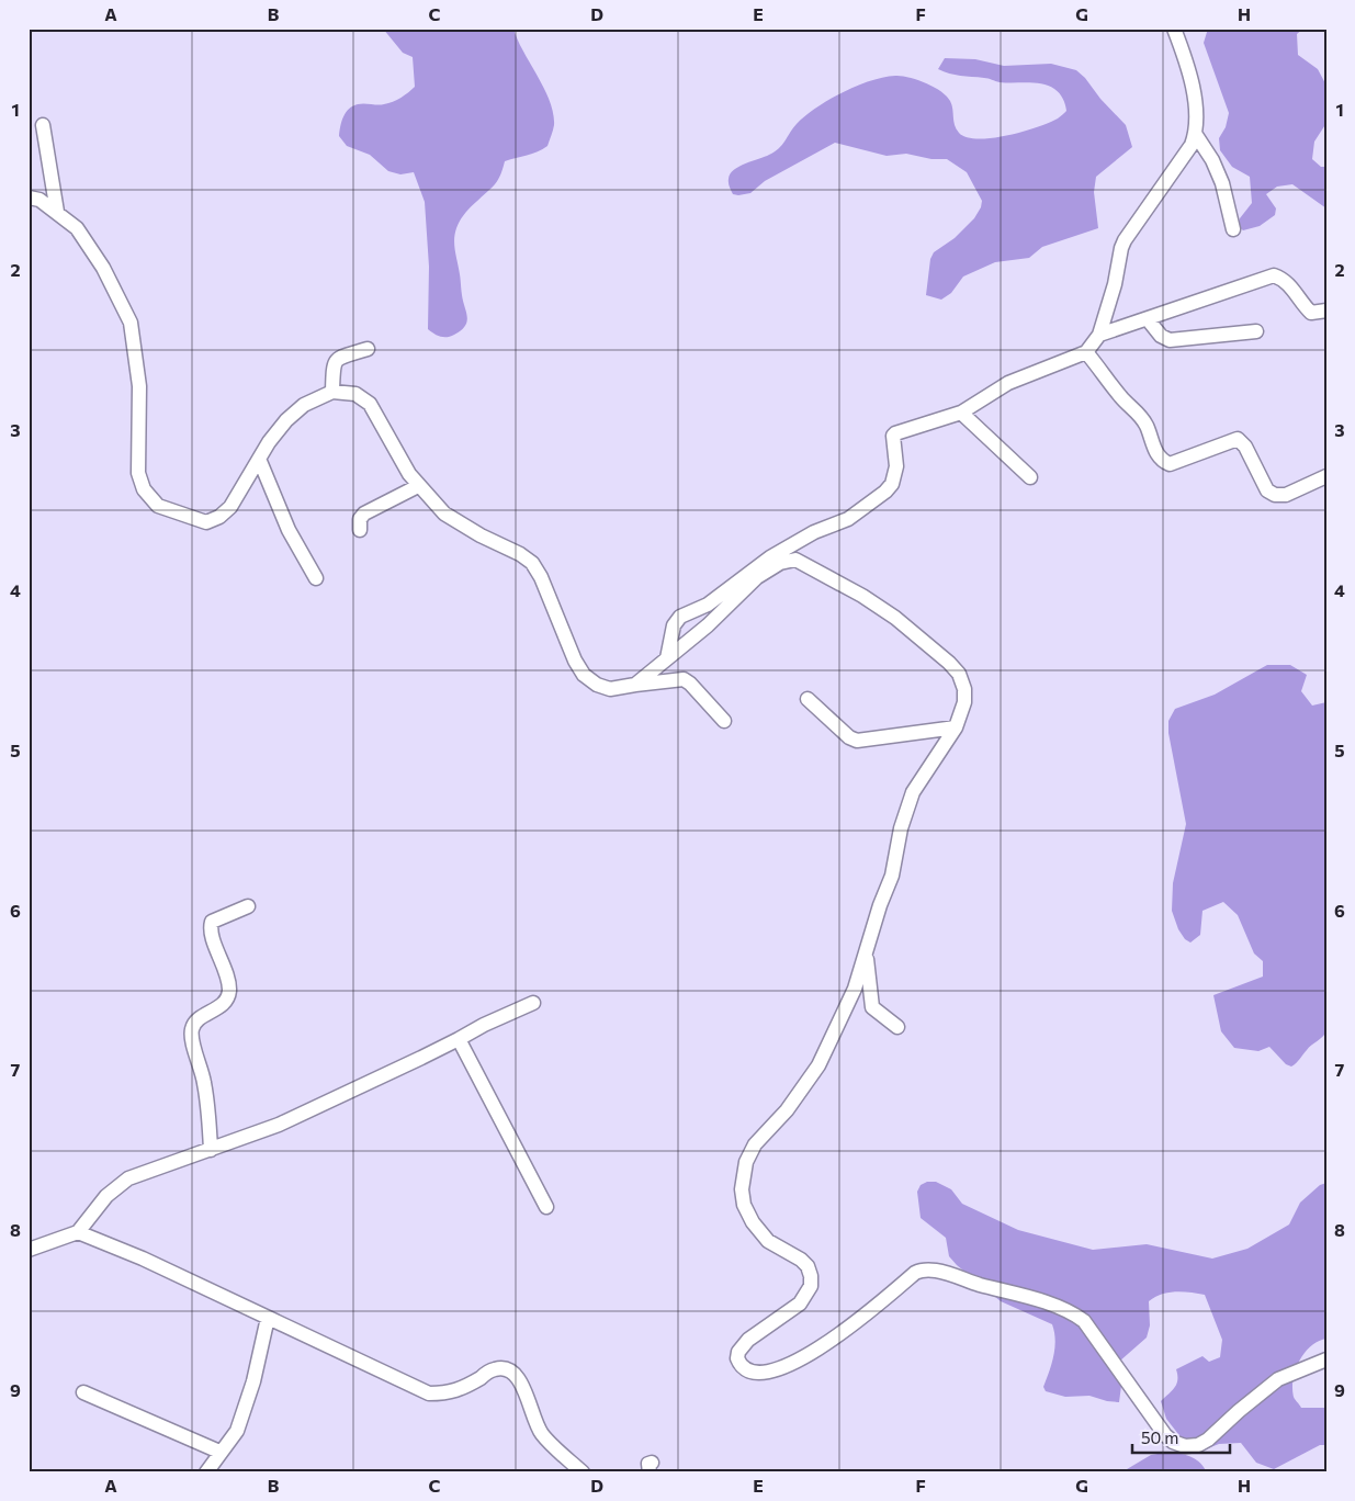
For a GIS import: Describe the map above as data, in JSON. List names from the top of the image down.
{
  "scale_bar": "50 m",
  "grid": {
    "columns": [
      "A",
      "B",
      "C",
      "D",
      "E",
      "F",
      "G",
      "H"
    ],
    "rows": [
      "1",
      "2",
      "3",
      "4",
      "5",
      "6",
      "7",
      "8",
      "9"
    ]
  }
}
